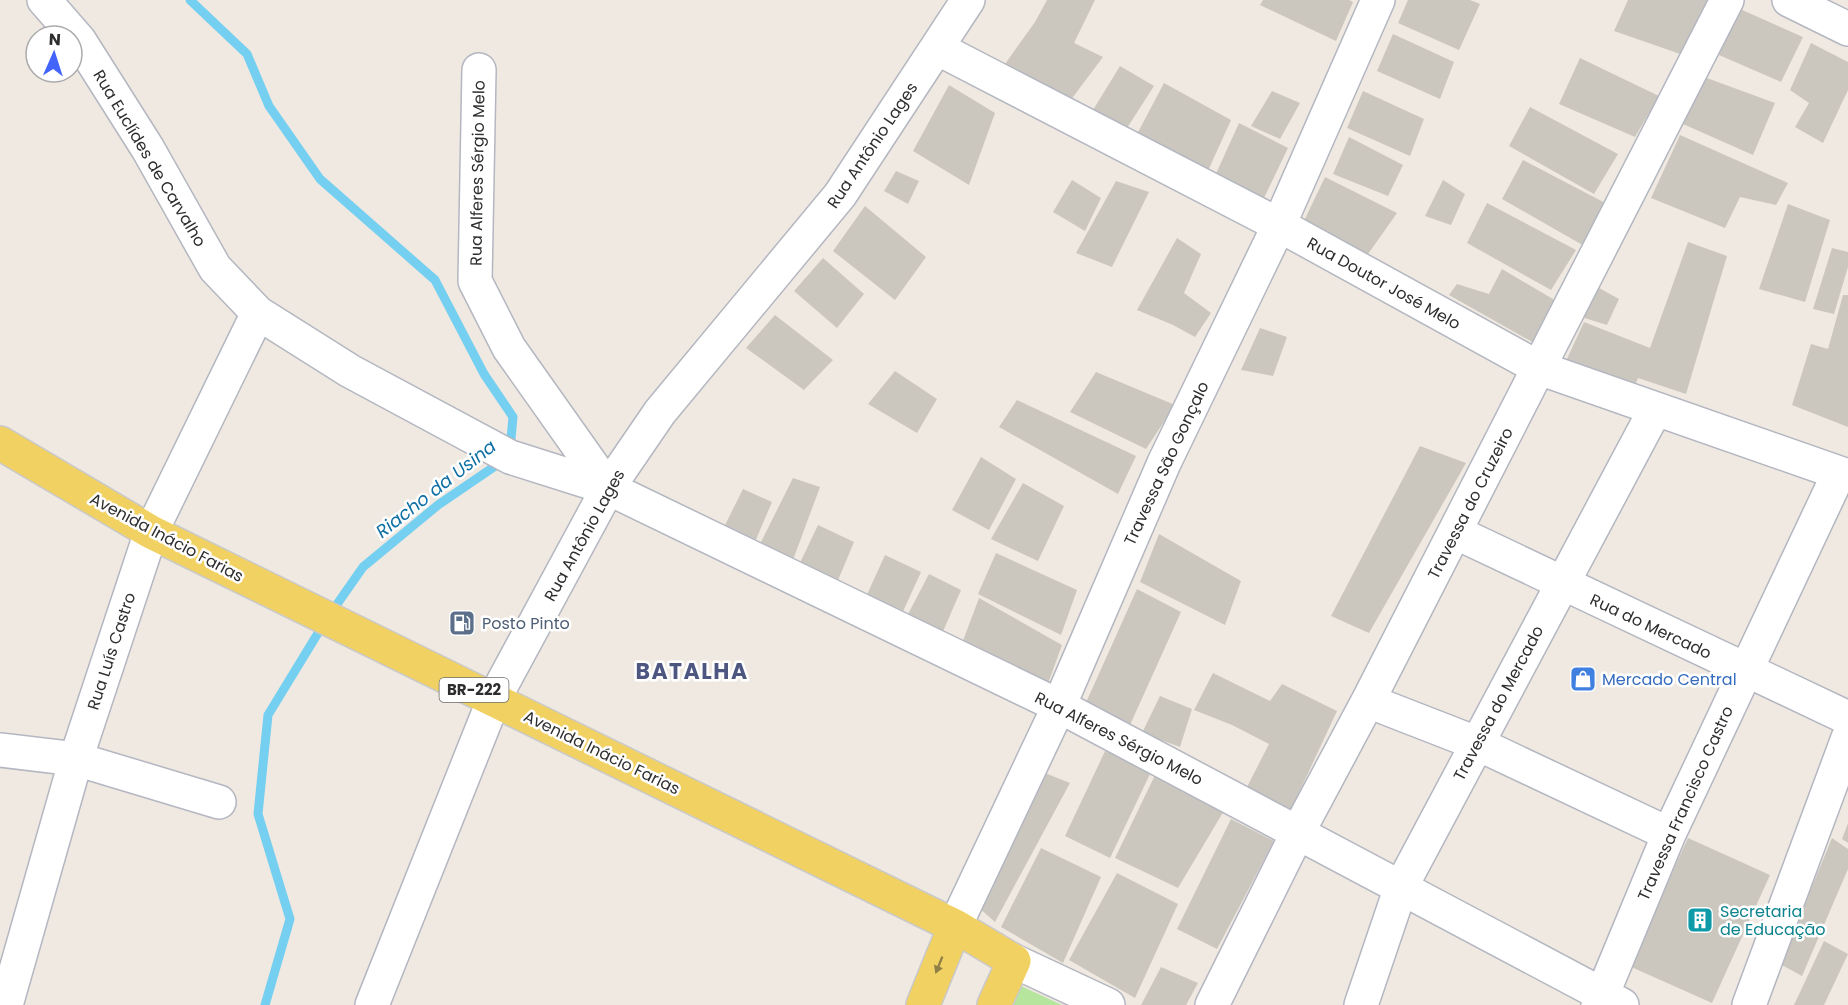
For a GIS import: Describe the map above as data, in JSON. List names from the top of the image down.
{
  "streets": {
    "main road": ["Avenida Inácio Farias", "BR-222"],
    "street": [
      "Rua Antônio Lages",
      "Rua Euclídes de Carvalho",
      "Rua Alferes Sérgio Melo",
      "Rua Doutor José Melo",
      "Travessa São Gonçalo",
      "Travessa do Cruzeiro",
      "Rua do Mercado",
      "Rua Luís Castro",
      "Travessa do Mercado",
      "Travessa Francisco Castro"
    ]
  },
  "crossings": [
    ["Rua Antônio Lages", "Rua Alferes Sérgio Melo"],
    ["Rua Antônio Lages", "Rua Doutor José Melo"],
    ["Rua Antônio Lages", "Avenida Inácio Farias"],
    ["Rua Euclídes de Carvalho", "Rua Alferes Sérgio Melo"],
    ["Rua Euclídes de Carvalho", "Rua Luís Castro"],
    ["Rua Alferes Sérgio Melo", "Travessa São Gonçalo"],
    ["Rua Alferes Sérgio Melo", "Travessa do Cruzeiro"],
    ["Rua Alferes Sérgio Melo", "Rua Luís Castro"],
    ["Rua Alferes Sérgio Melo", "Travessa do Mercado"],
    ["Rua Alferes Sérgio Melo", "Travessa Francisco Castro"],
    ["Rua Doutor José Melo", "Travessa São Gonçalo"],
    ["Rua Doutor José Melo", "Travessa do Cruzeiro"],
    ["Rua Doutor José Melo", "Travessa do Mercado"],
    ["Rua Doutor José Melo", "Travessa Francisco Castro"],
    ["Travessa São Gonçalo", "Avenida Inácio Farias"],
    ["Travessa do Cruzeiro", "Rua do Mercado"],
    ["Avenida Inácio Farias", "Rua Luís Castro"],
    ["Rua do Mercado", "Travessa do Mercado"],
    ["Rua do Mercado", "Travessa Francisco Castro"]
  ],
  "districts": ["BATALHA"],
  "water": ["Riacho da Usina"],
  "places": {
    "fuel station": ["Posto Pinto"],
    "shop": ["Mercado Central"],
    "building": ["Secretaria de Educação"]
  },
  "north": "top"
}
